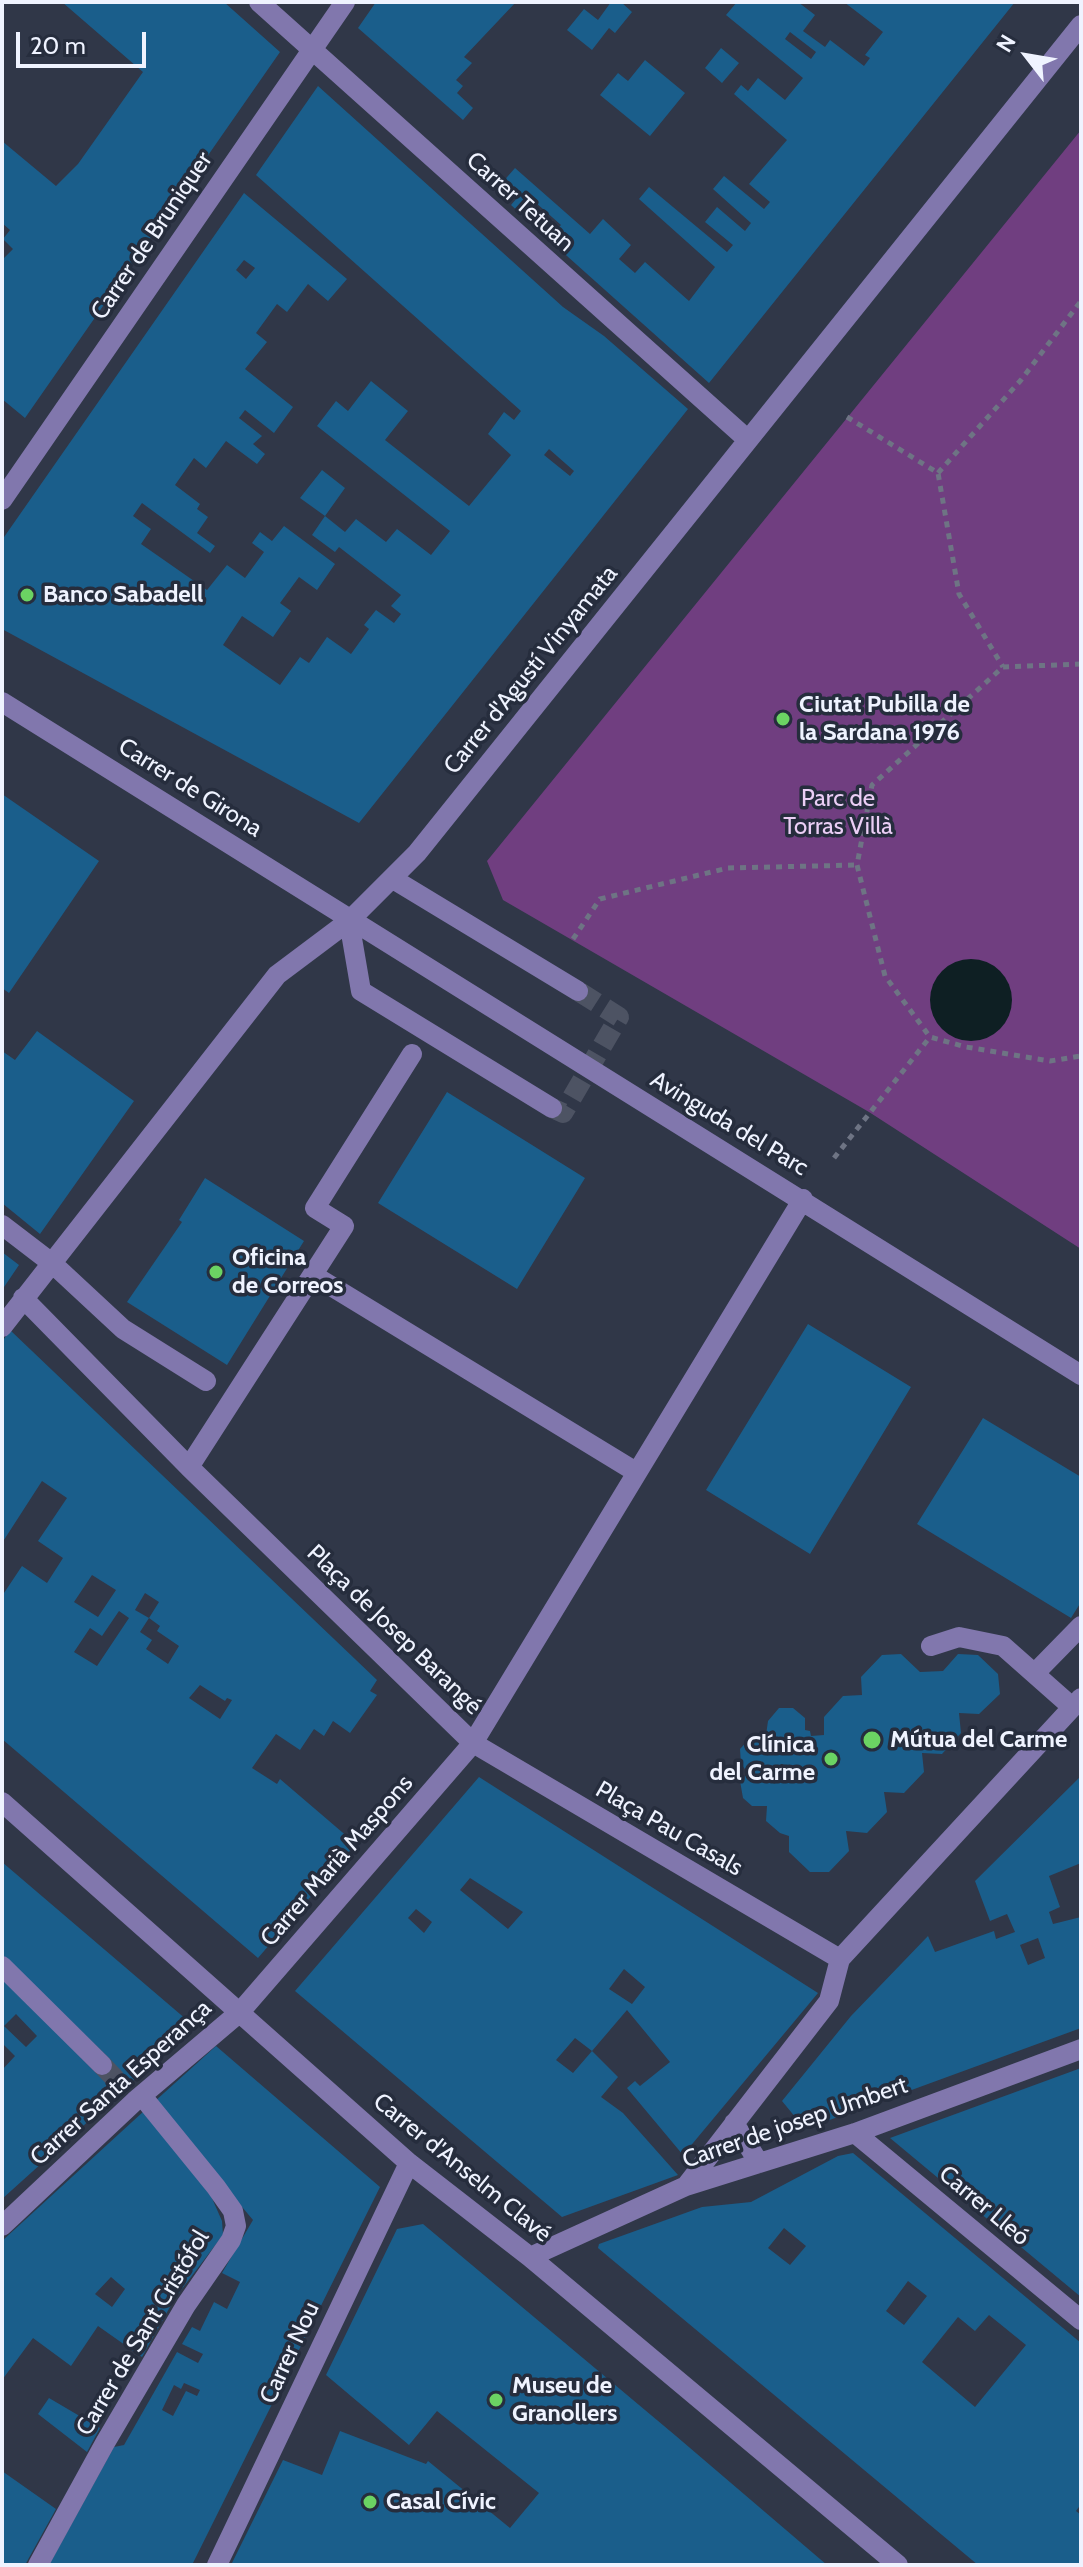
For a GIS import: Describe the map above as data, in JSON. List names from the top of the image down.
{
  "streets": {
    "street": [
      "Carrer Tetuan",
      "Carrer de Bruniquer",
      "Carrer d'Agustí Vinyamata",
      "Carrer de Girona",
      "Avinguda del Parc",
      "Plaça de Josep Barangé",
      "Plaça Pau Casals",
      "Carrer Marià Maspons",
      "Carrer Santa Esperança",
      "Carrer de josep Umbert",
      "Carrer d'Anselm Clavé",
      "Carrer Lleó",
      "Carrer de Sant Cristófol",
      "Carrer Nou"
    ]
  },
  "crossings": [
    ["Carrer Tetuan", "Carrer de Bruniquer"],
    ["Carrer Tetuan", "Carrer d'Agustí Vinyamata"],
    ["Carrer d'Agustí Vinyamata", "Carrer de Girona"],
    ["Carrer d'Agustí Vinyamata", "Avinguda del Parc"],
    ["Carrer d'Agustí Vinyamata", "Plaça de Josep Barangé"],
    ["Carrer de Girona", "Avinguda del Parc"],
    ["Avinguda del Parc", "Plaça de Josep Barangé"],
    ["Plaça de Josep Barangé", "Plaça Pau Casals"],
    ["Plaça de Josep Barangé", "Carrer Marià Maspons"],
    ["Plaça Pau Casals", "Carrer Marià Maspons"],
    ["Carrer Marià Maspons", "Carrer Santa Esperança"],
    ["Carrer Marià Maspons", "Carrer d'Anselm Clavé"],
    ["Carrer Santa Esperança", "Carrer d'Anselm Clavé"],
    ["Carrer Santa Esperança", "Carrer de Sant Cristófol"],
    ["Carrer de josep Umbert", "Carrer d'Anselm Clavé"],
    ["Carrer de josep Umbert", "Carrer Lleó"],
    ["Carrer d'Anselm Clavé", "Carrer Nou"]
  ],
  "parks": ["Parc de Torras Villà"],
  "places": [
    "Banco Sabadell",
    "Ciutat Pubilla de la Sardana 1976",
    "Oficina de Correos",
    "Mútua del Carme",
    "Clínica del Carme",
    "Museu de Granollers",
    "Casal Cívic"
  ],
  "scale_bar": "20 m",
  "north": "top left"
}
